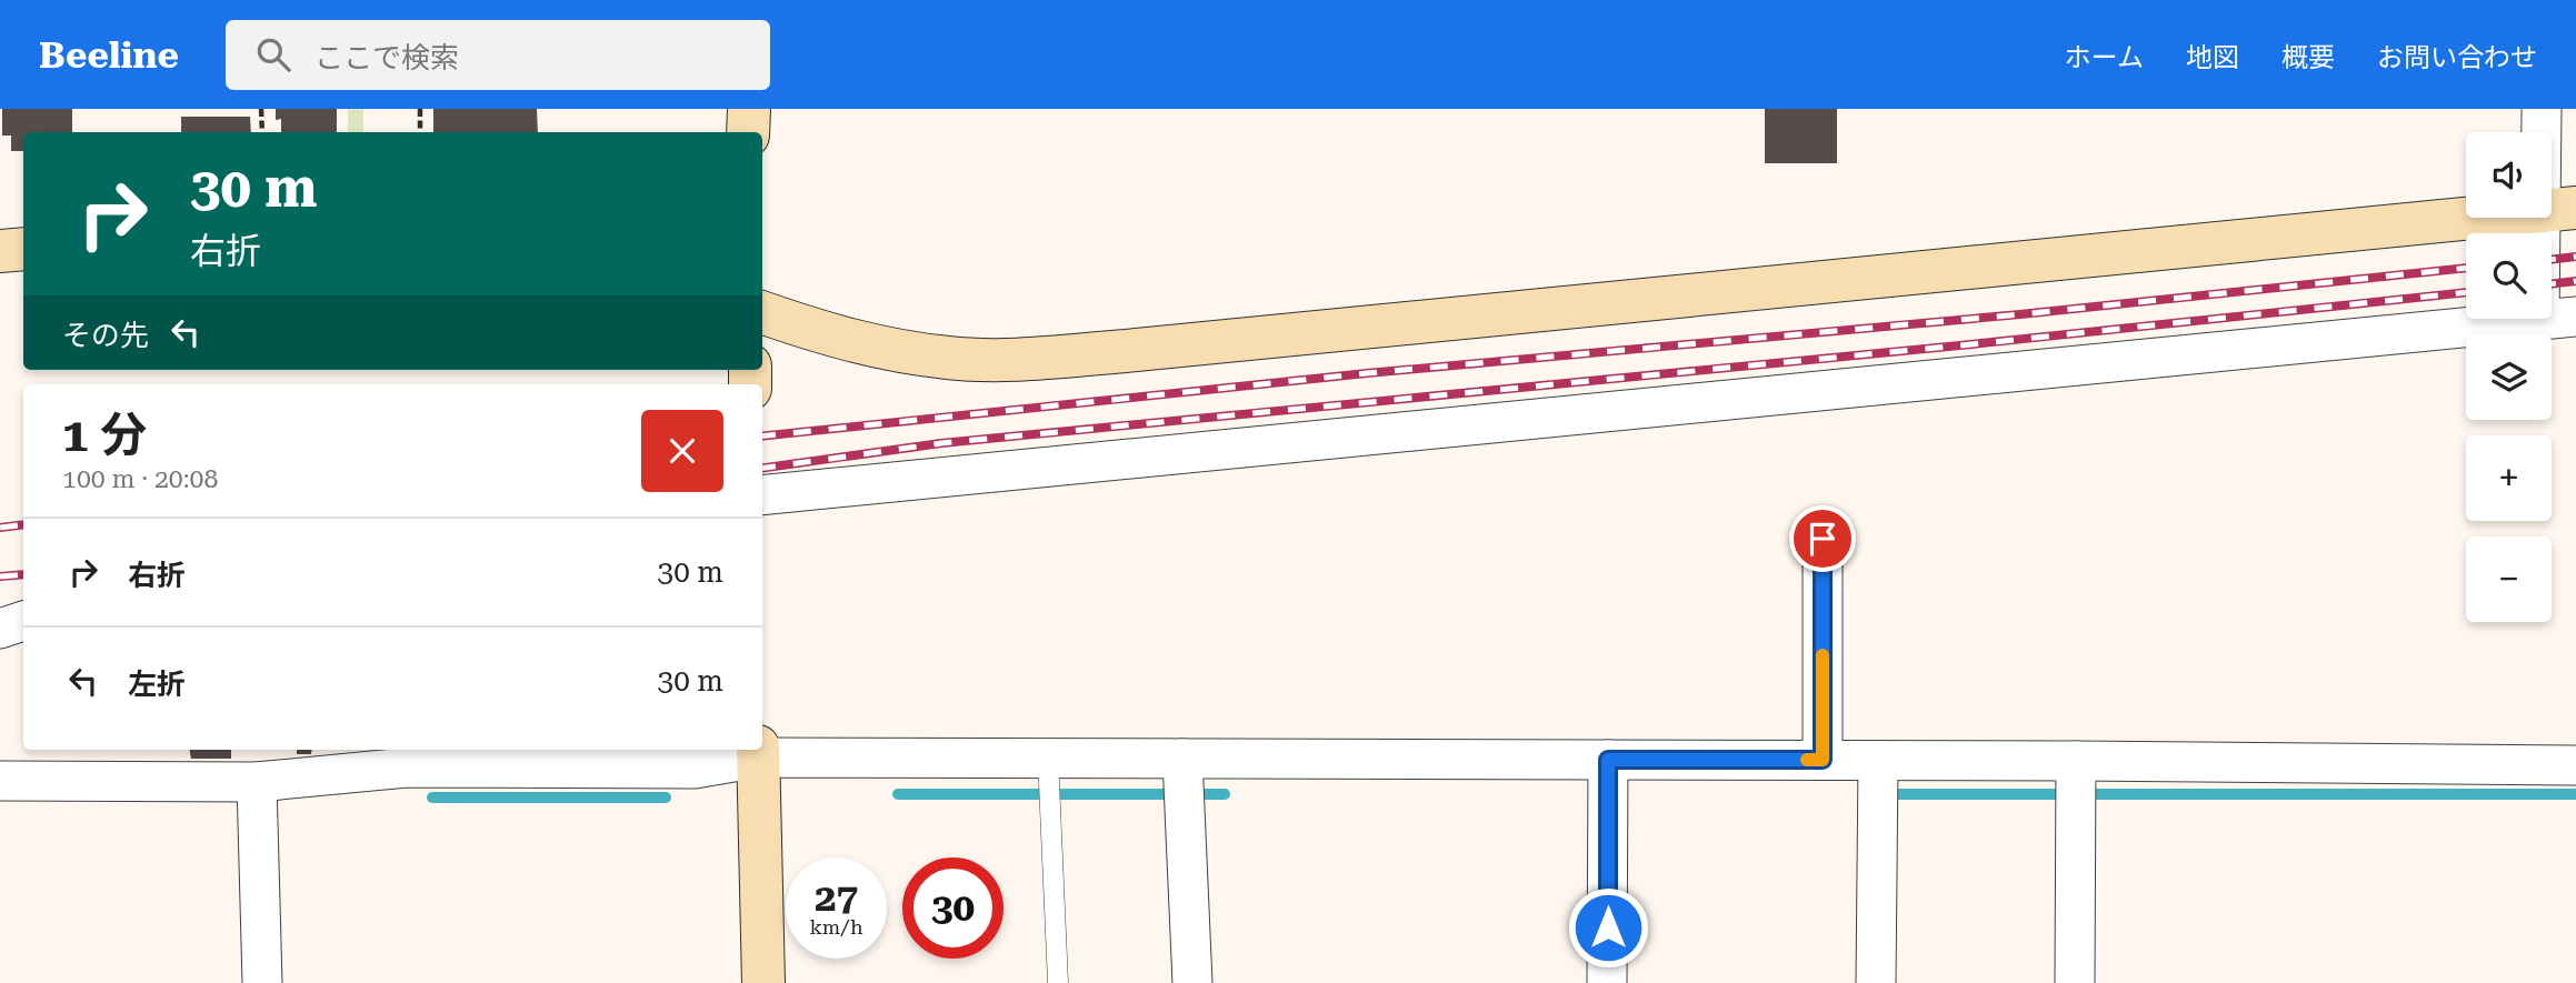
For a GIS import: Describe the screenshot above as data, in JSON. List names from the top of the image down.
{
  "page": {
    "header": "Beeline",
    "search": "ここで検索",
    "nav": [
      "ホーム",
      "地図",
      "概要",
      "お問い合わせ"
    ],
    "map_buttons": ["+", "−"],
    "turn": ["30 m", "右折"],
    "then": "その先",
    "heading": ["1 分", "100 m · 20:08"],
    "list": [
      {
        "name": "右折",
        "value": "30 m"
      },
      {
        "name": "左折",
        "value": "30 m"
      }
    ],
    "speed": "27 km/h",
    "limit": "30"
  }
}
